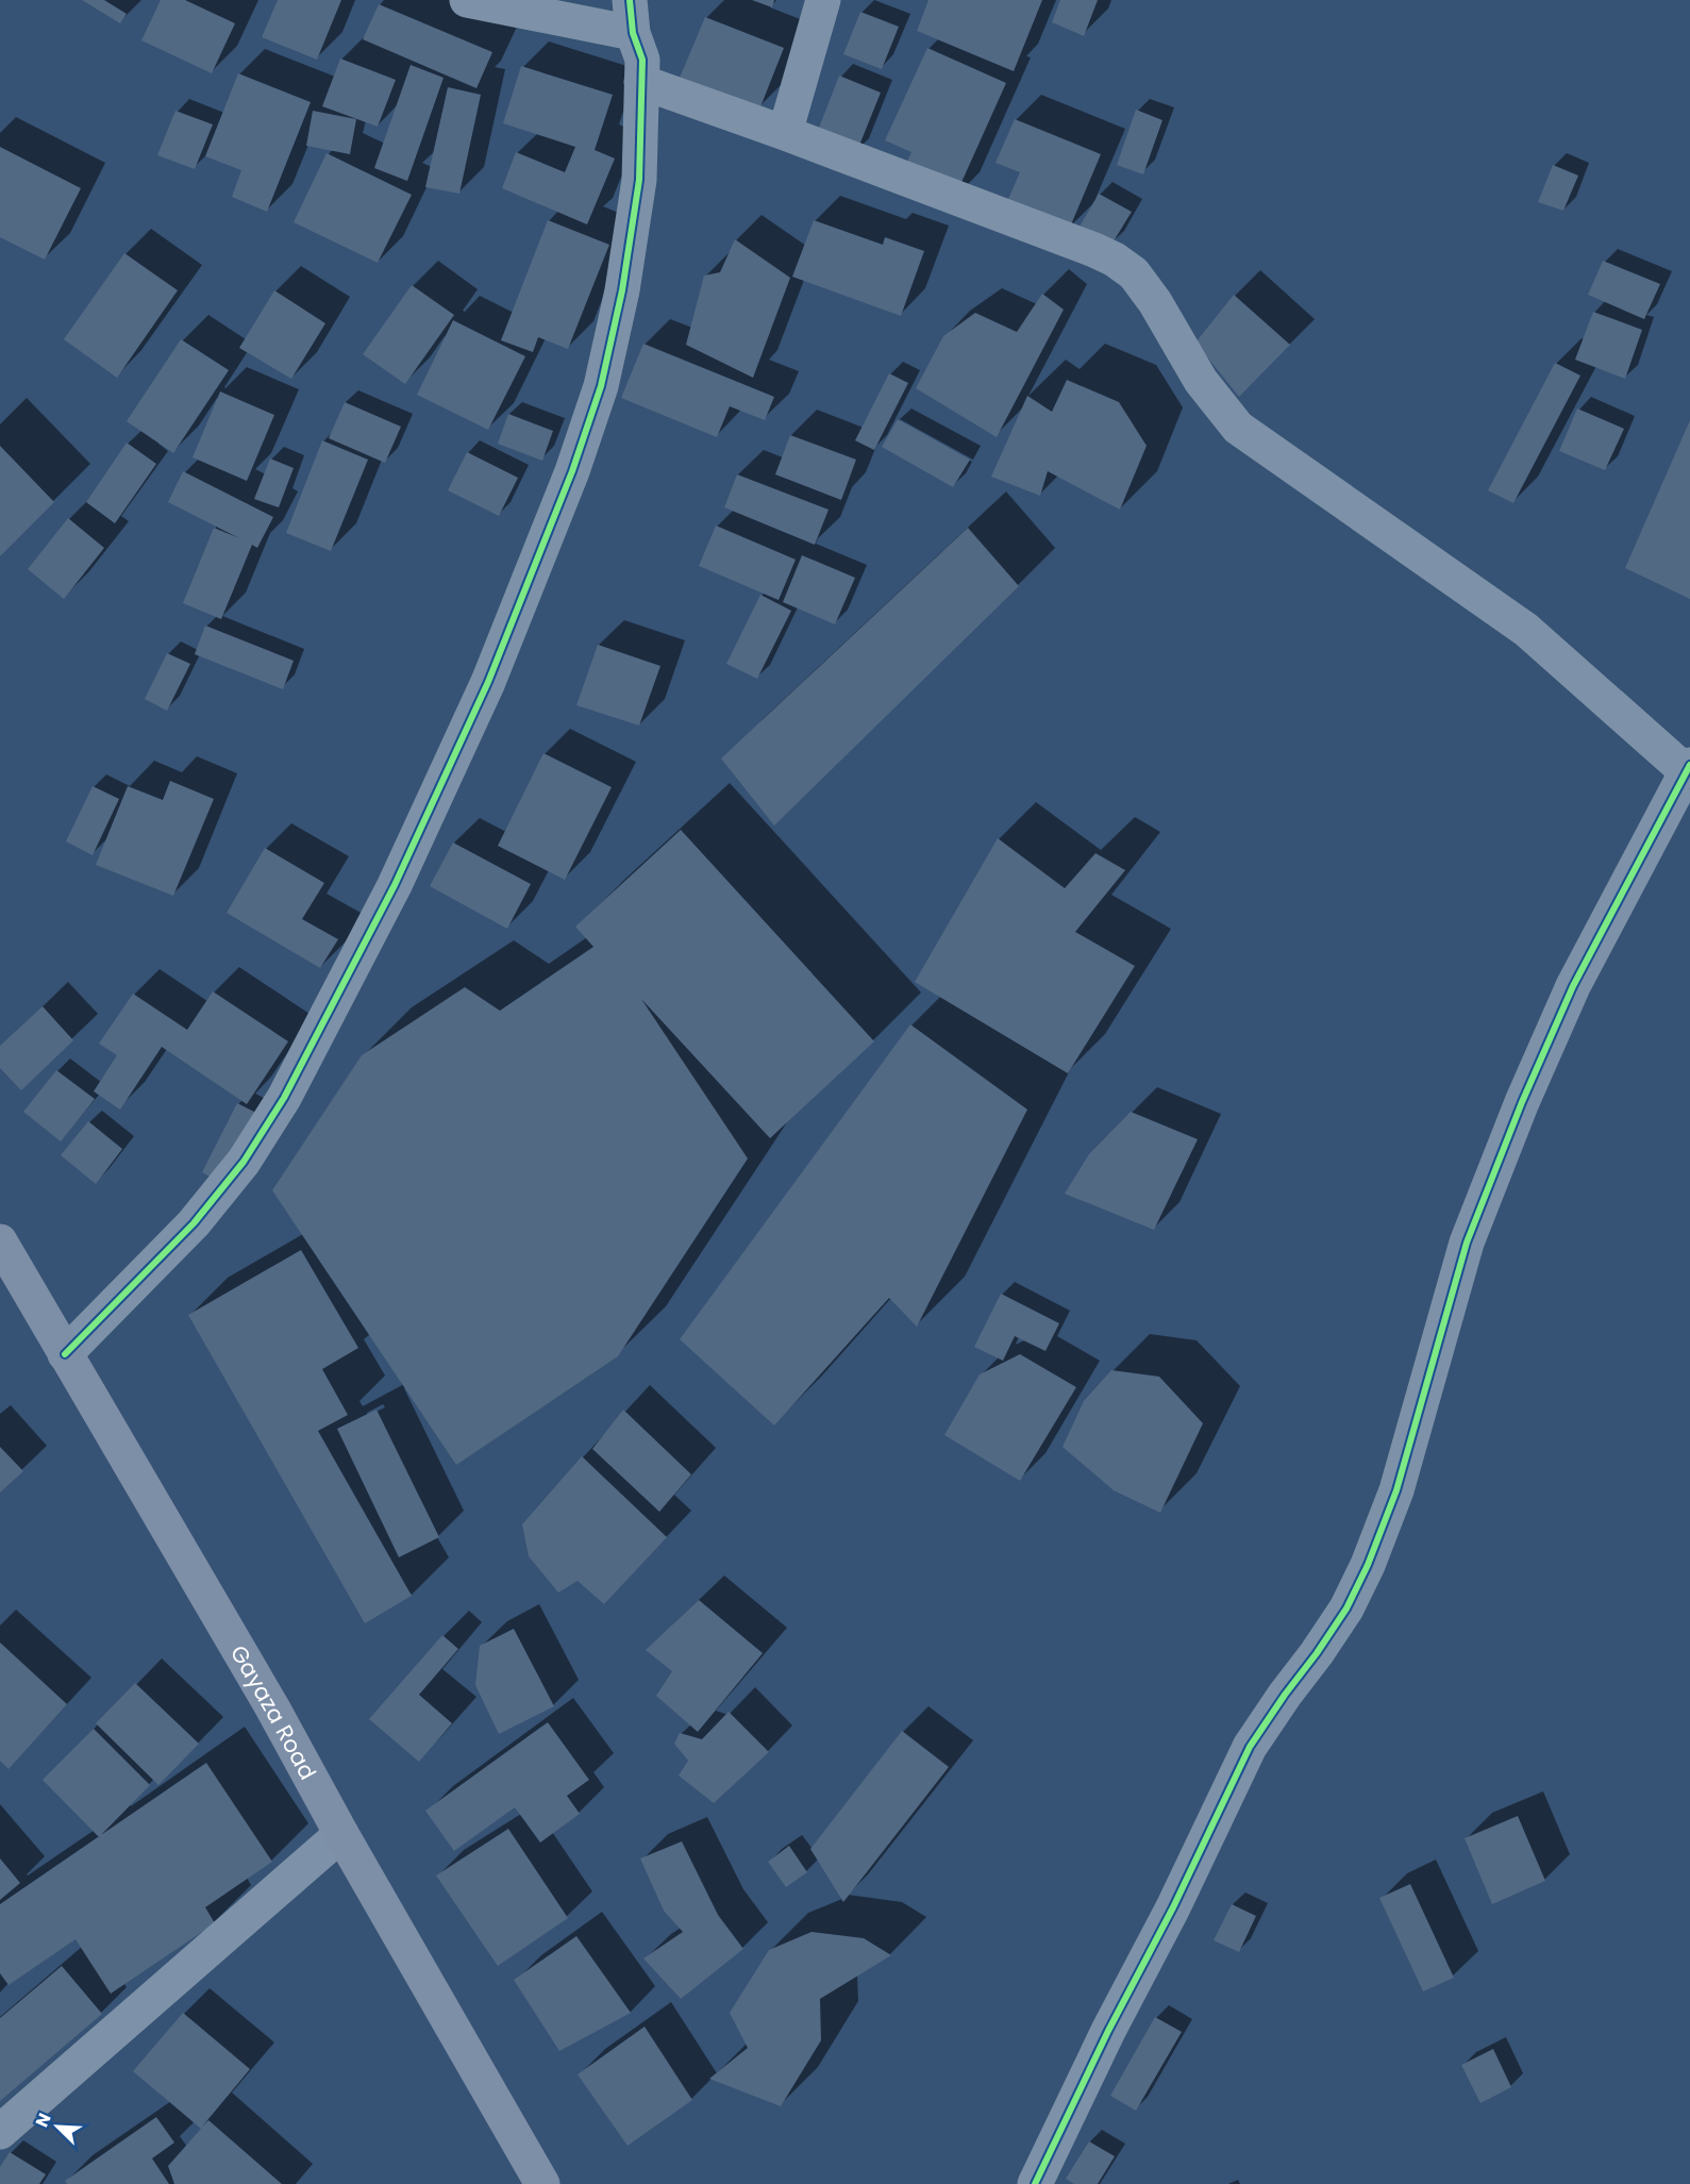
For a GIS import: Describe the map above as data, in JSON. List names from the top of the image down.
{
  "streets": {
    "main road": ["Gayaza Road"]
  },
  "north": "top left"
}
